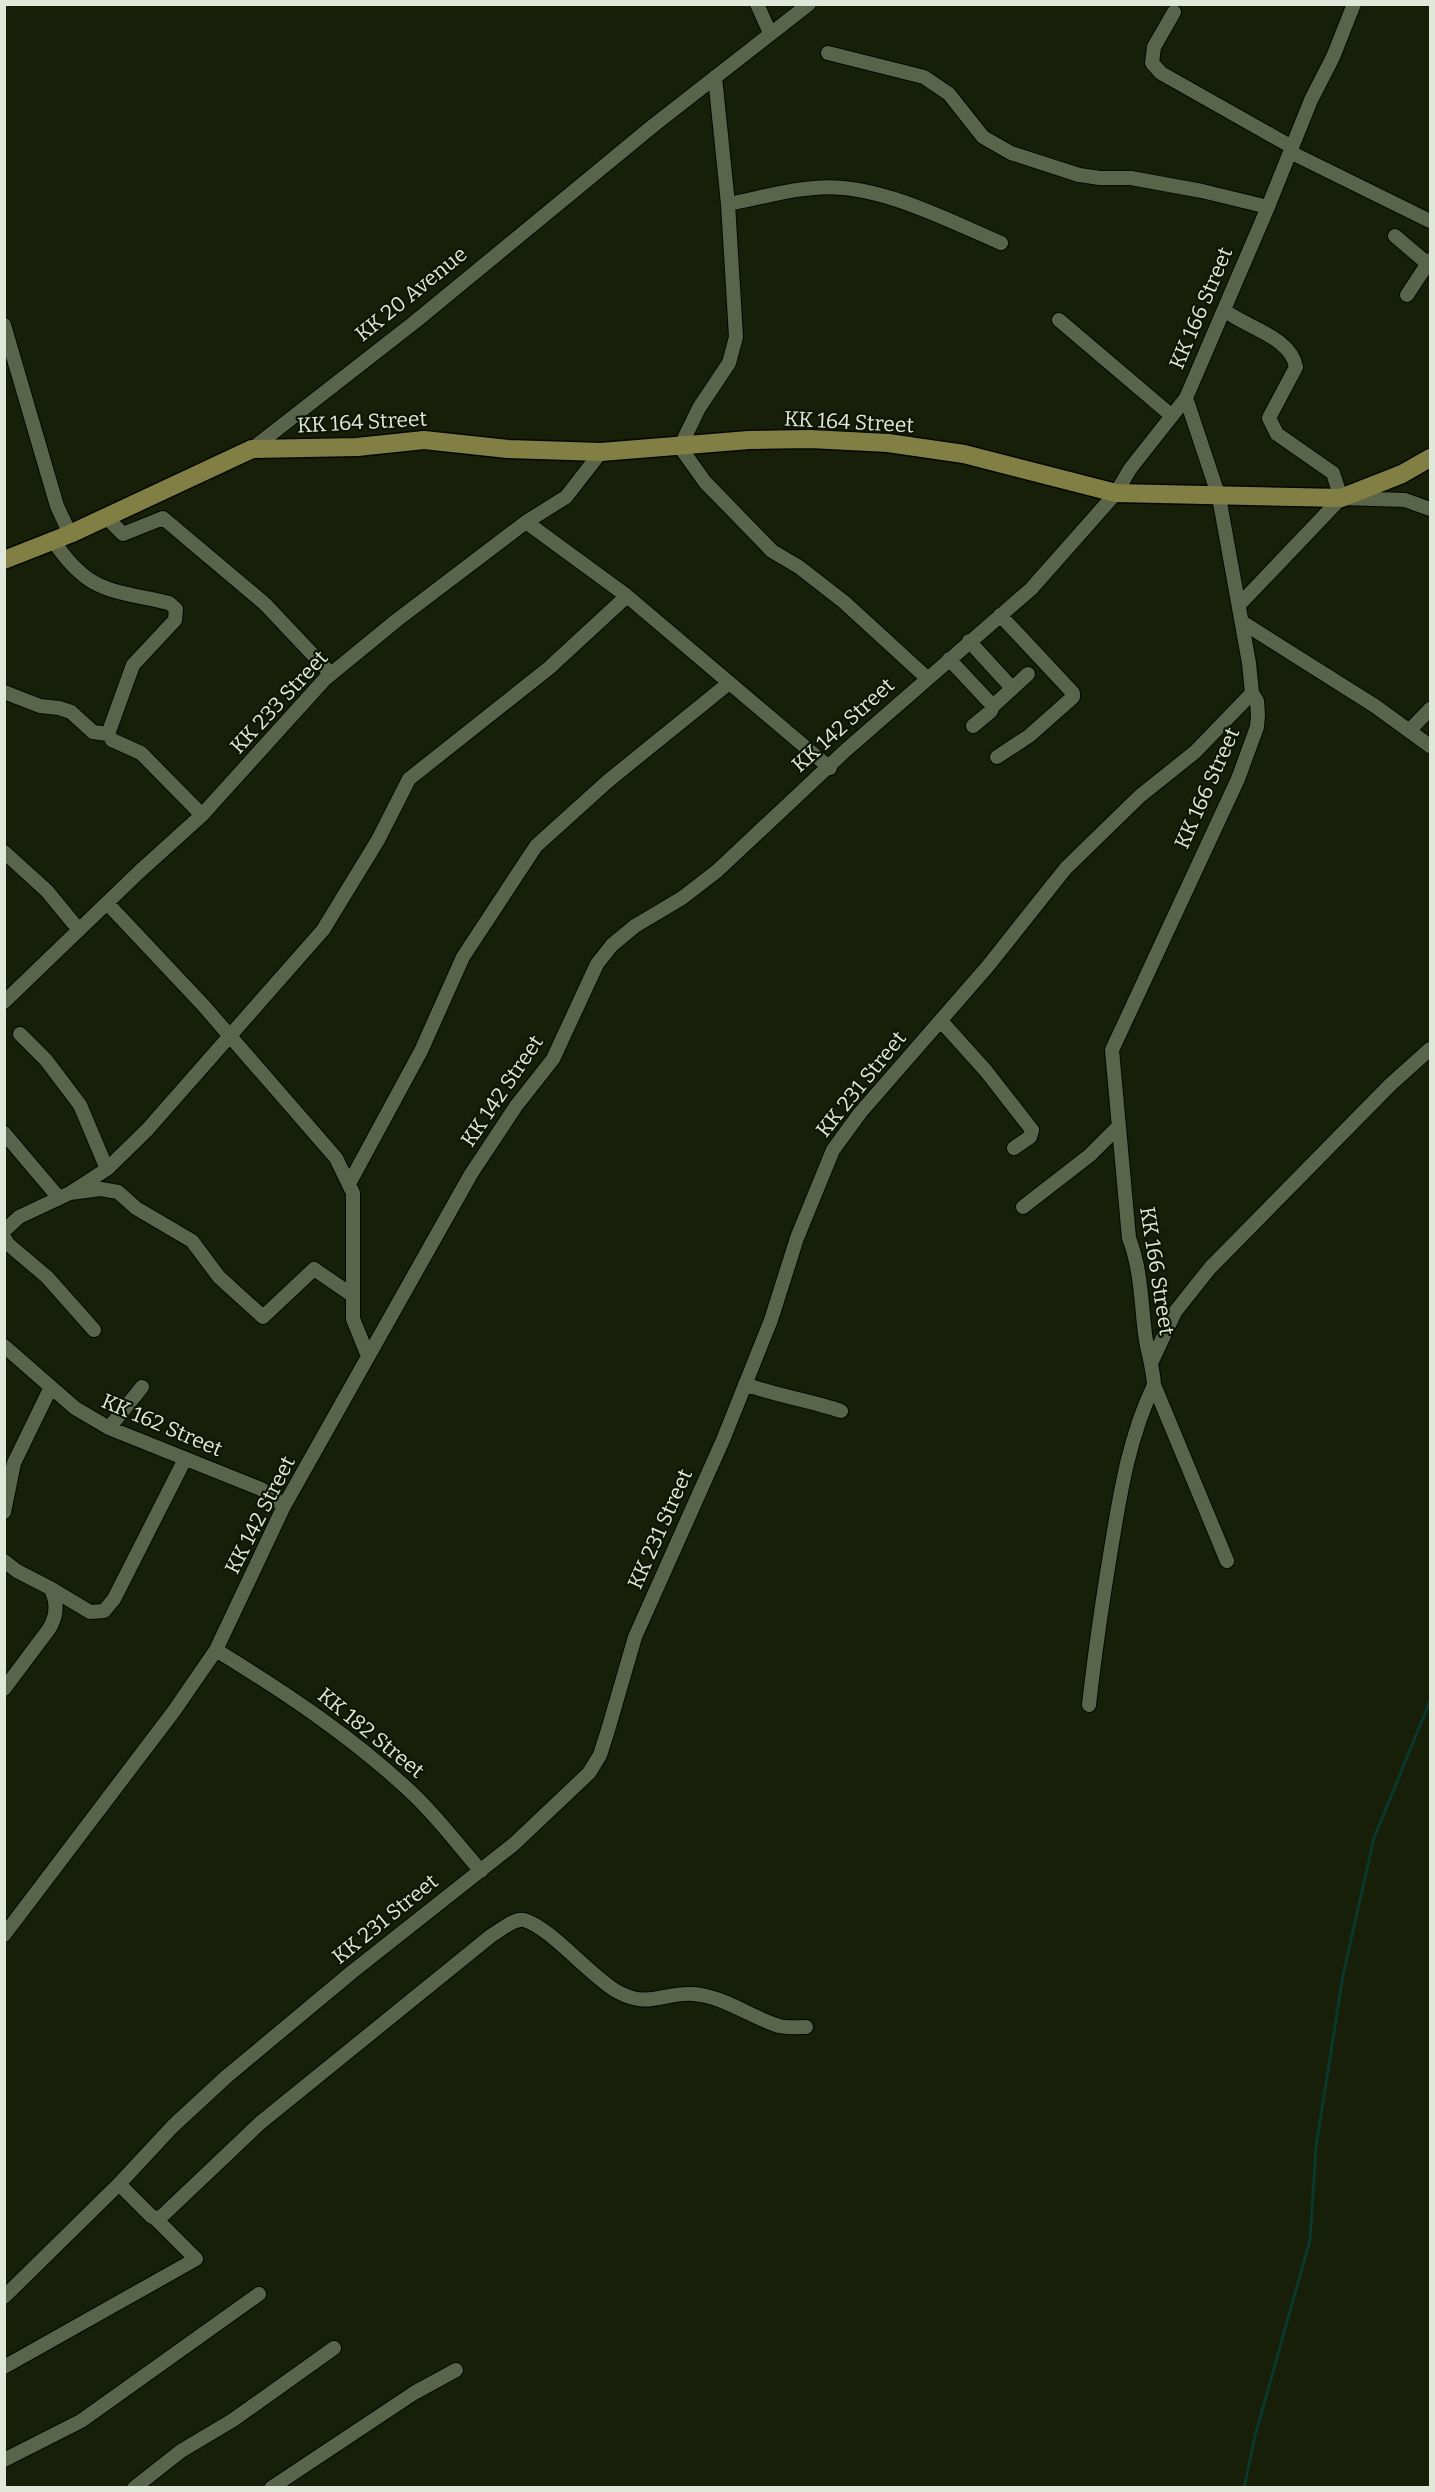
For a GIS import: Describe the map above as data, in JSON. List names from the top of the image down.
{
  "streets": {
    "main road": ["KK 20 Avenue", "KK 164 Street"],
    "street": [
      "KK 166 Street",
      "KK 233 Street",
      "KK 142 Street",
      "KK 231 Street",
      "KK 162 Street",
      "KK 182 Street"
    ]
  },
  "crossings": [
    ["KK 20 Avenue", "KK 164 Street"],
    ["KK 166 Street", "KK 164 Street"],
    ["KK 166 Street", "KK 142 Street"],
    ["KK 166 Street", "KK 231 Street"],
    ["KK 164 Street", "KK 233 Street"],
    ["KK 164 Street", "KK 142 Street"],
    ["KK 142 Street", "KK 162 Street"],
    ["KK 142 Street", "KK 182 Street"],
    ["KK 231 Street", "KK 182 Street"]
  ]
}
